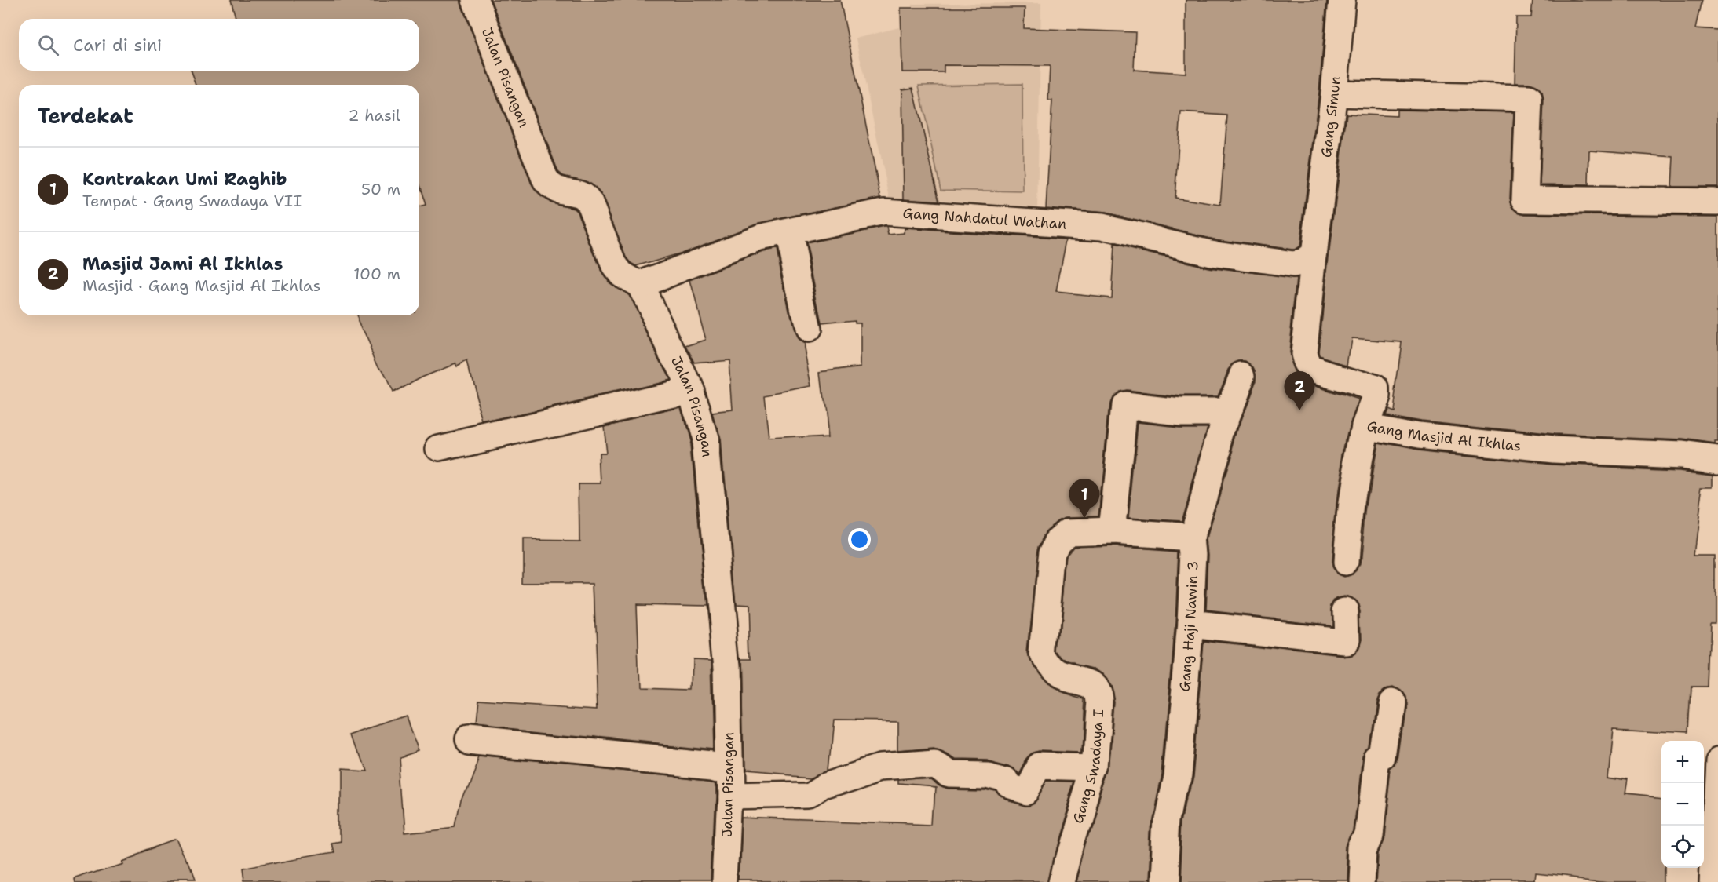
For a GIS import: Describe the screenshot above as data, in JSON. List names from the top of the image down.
{
  "streets": {
    "street": [
      "Jalan Pisangan",
      "Gang Simun",
      "Gang Nahdatul Wathan",
      "Gang Masjid Al Ikhlas",
      "Gang Haji Nawin 3",
      "Gang Swadaya I"
    ]
  },
  "crossings": [
    ["Jalan Pisangan", "Gang Nahdatul Wathan"],
    ["Gang Simun", "Gang Nahdatul Wathan"],
    ["Gang Simun", "Gang Masjid Al Ikhlas"],
    ["Gang Nahdatul Wathan", "Gang Masjid Al Ikhlas"]
  ],
  "page": {
    "search": "Cari di sini",
    "heading": ["Terdekat", "2 hasil"],
    "list": [
      {
        "mark": "1",
        "name": "Kontrakan Umi Raghib",
        "note": "Tempat · Gang Swadaya VII",
        "value": "50 m"
      },
      {
        "mark": "2",
        "name": "Masjid Jami Al Ikhlas",
        "note": "Masjid · Gang Masjid Al Ikhlas",
        "value": "100 m"
      }
    ],
    "pins": ["2", "1"],
    "map_buttons": ["+", "−"]
  }
}
